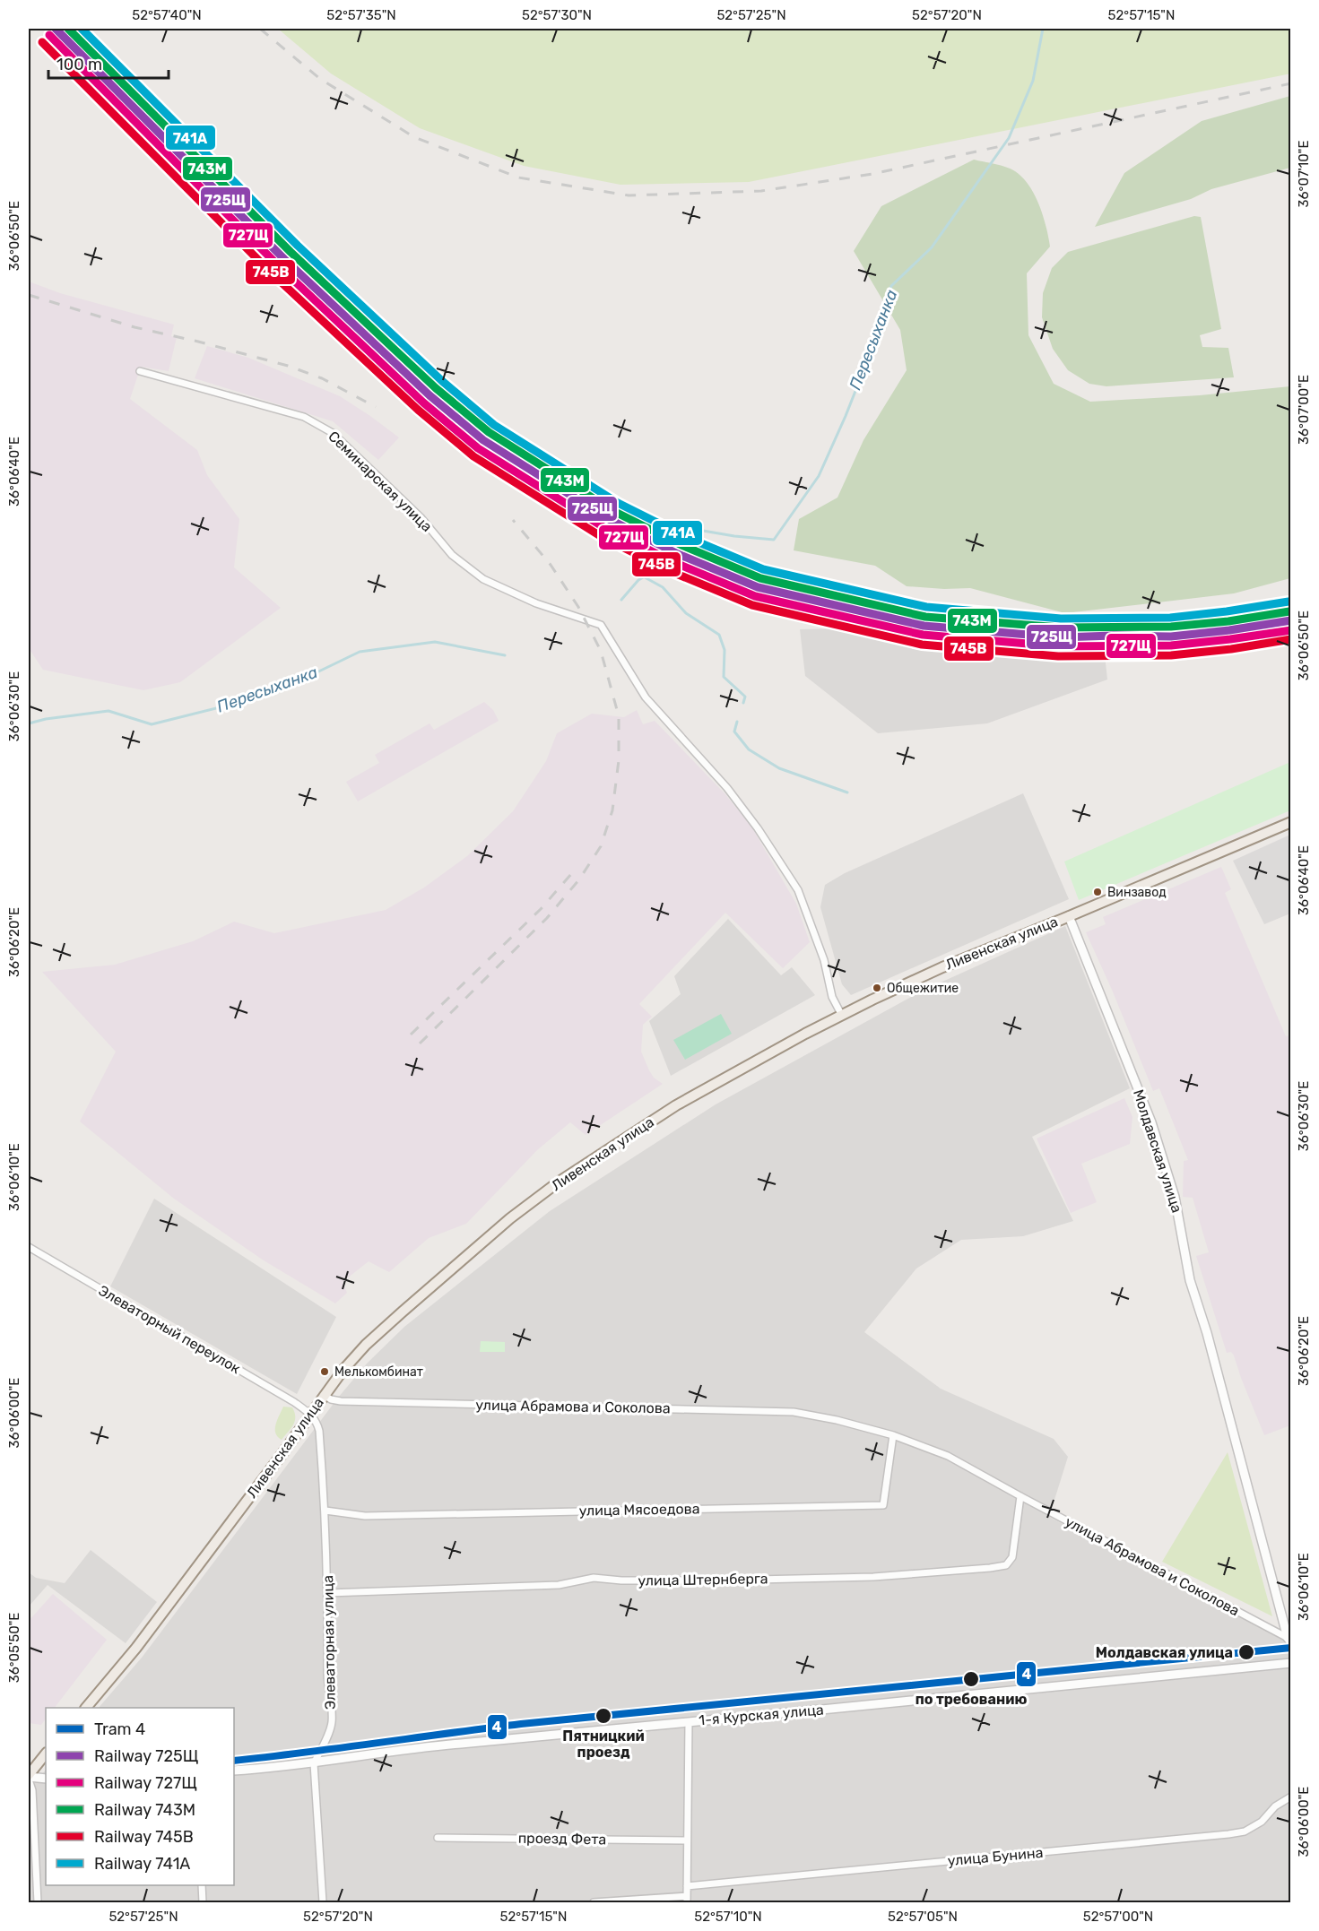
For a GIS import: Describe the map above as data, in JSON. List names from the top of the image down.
{
  "streets": {
    "main road": ["Ливенская улица"],
    "street": [
      "Семинарская улица",
      "Молдавская улица",
      "Элеваторный переулок",
      "улица Абрамова и Соколова",
      "улица Мясоедова",
      "улица Штернберга",
      "Элеваторная улица",
      "1-я Курская улица",
      "проезд Фета",
      "улица Бунина"
    ]
  },
  "crossings": [
    ["Семинарская улица", "Ливенская улица"],
    ["Ливенская улица", "Молдавская улица"],
    ["Ливенская улица", "Элеваторный переулок"],
    ["Ливенская улица", "улица Абрамова и Соколова"],
    ["Ливенская улица", "Элеваторная улица"],
    ["Молдавская улица", "улица Абрамова и Соколова"],
    ["Элеваторный переулок", "Элеваторная улица"],
    ["улица Абрамова и Соколова", "улица Мясоедова"],
    ["улица Абрамова и Соколова", "улица Штернберга"],
    ["улица Мясоедова", "Элеваторная улица"],
    ["улица Штернберга", "Элеваторная улица"],
    ["Элеваторная улица", "1-я Курская улица"]
  ],
  "water": ["Пересыханка"],
  "places": [
    "Винзавод",
    "Общежитие",
    "Мелькомбинат",
    "Молдавская улица",
    "по требованию",
    "Пятницкий проезд"
  ],
  "lines": [
    "rail line 725Щ",
    "rail line 743М",
    "rail line 741А",
    "rail line 727Щ",
    "rail line 745В",
    "tram line 4"
  ],
  "legend": [
    "Tram 4",
    "Railway 725Щ",
    "Railway 727Щ",
    "Railway 743М",
    "Railway 745В",
    "Railway 741А"
  ],
  "scale_bar": "100 m",
  "coordinates": [
    "52°57'40\"N",
    "52°57'35\"N",
    "52°57'30\"N",
    "52°57'25\"N",
    "52°57'20\"N",
    "52°57'15\"N",
    "36°07'10\"E",
    "36°06'50\"E",
    "36°07'00\"E",
    "36°06'40\"E",
    "36°06'30\"E",
    "36°06'20\"E",
    "36°06'10\"E",
    "36°06'00\"E",
    "36°05'50\"E",
    "52°57'10\"N",
    "52°57'05\"N",
    "52°57'00\"N"
  ]
}
